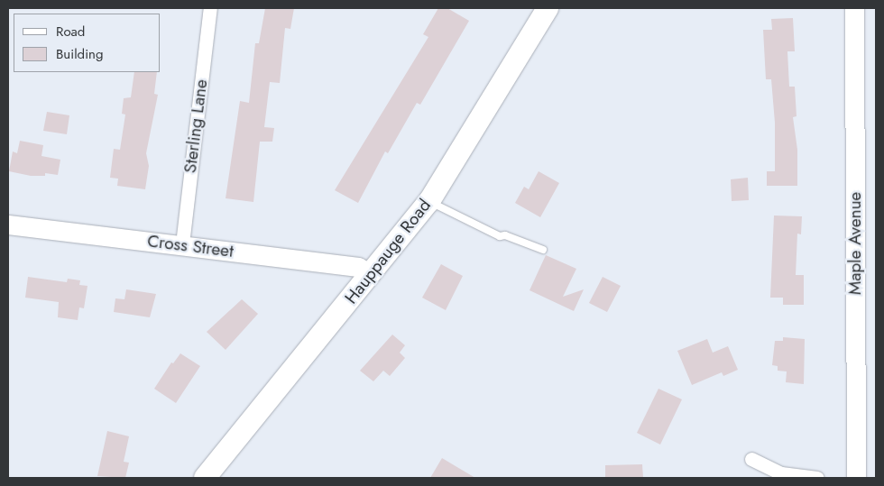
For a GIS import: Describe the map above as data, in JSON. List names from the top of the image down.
{
  "streets": {
    "main road": ["Maple Avenue", "Cross Street", "Hauppauge Road"],
    "street": ["Sterling Lane"]
  },
  "crossings": [
    ["Sterling Lane", "Cross Street"],
    ["Cross Street", "Hauppauge Road"]
  ],
  "legend": ["Road", "Building"]
}
